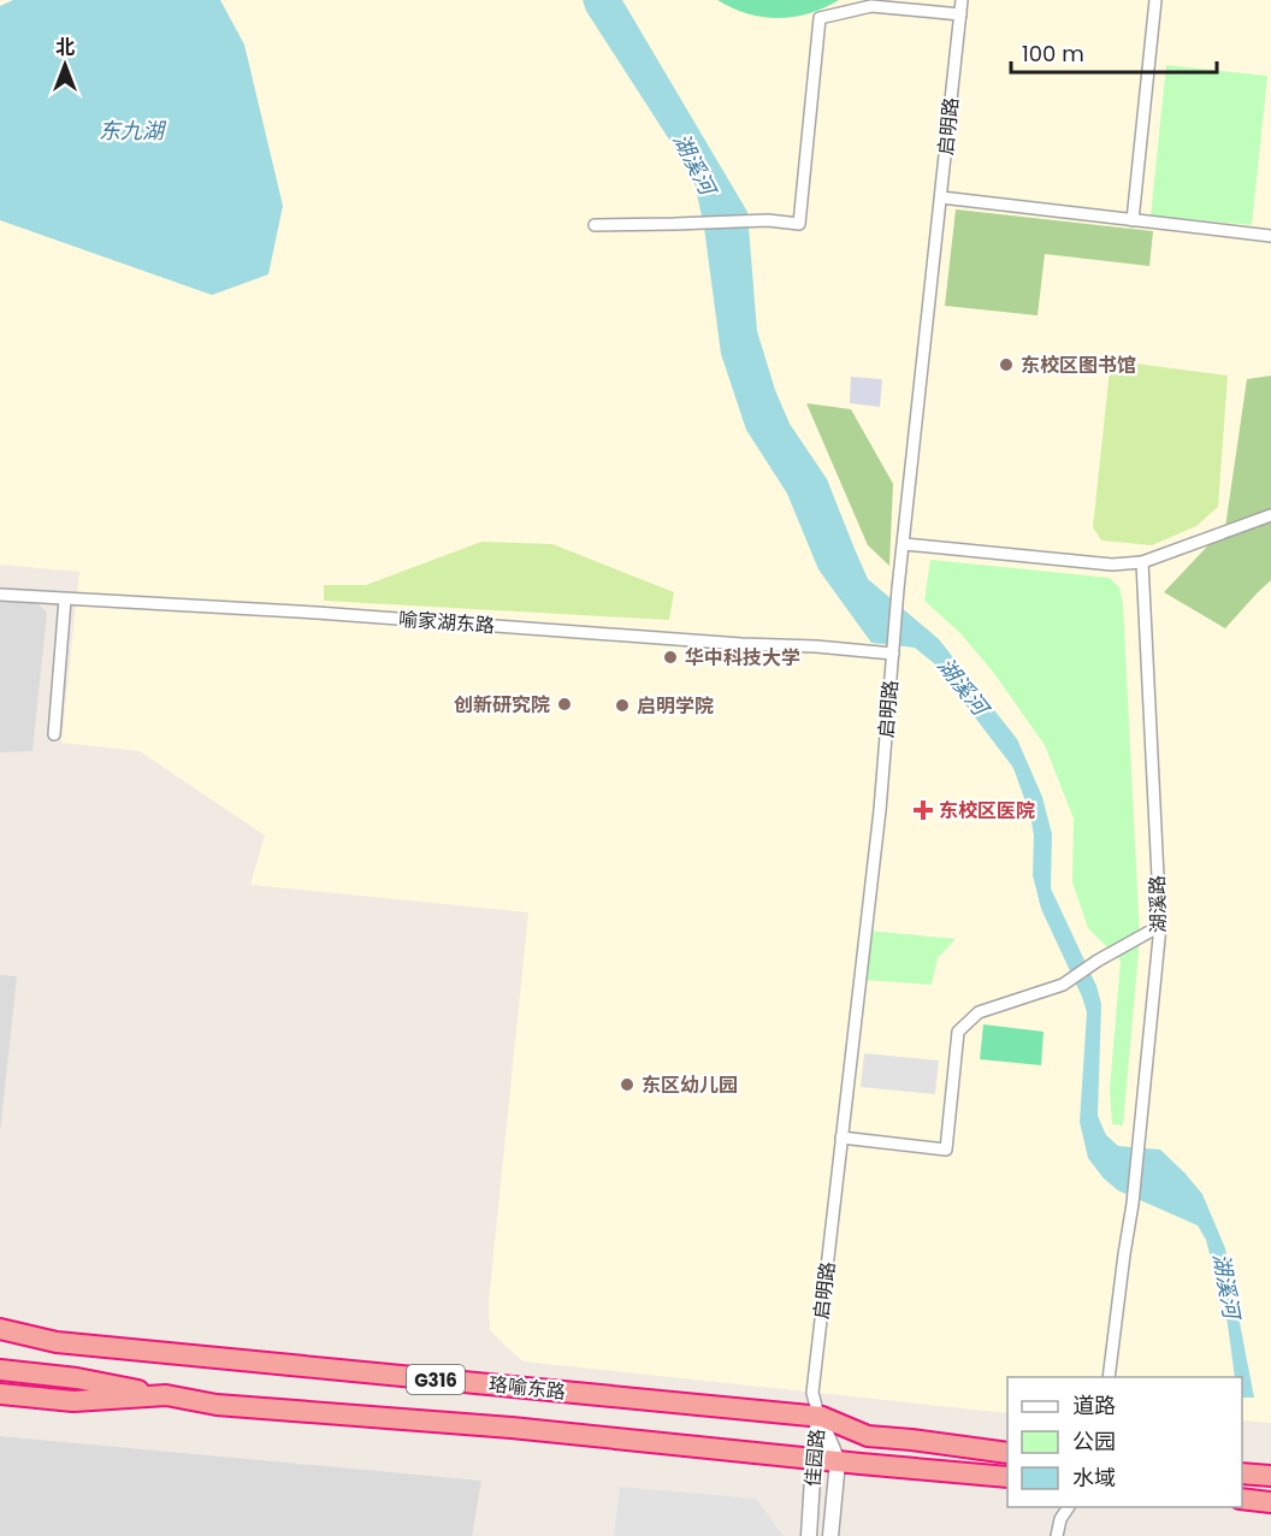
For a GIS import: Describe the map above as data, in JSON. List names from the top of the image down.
{
  "streets": {
    "highway": ["G316", "珞喻东路"],
    "street": [
      "启明路",
      "喻家湖东路",
      "湖溪路",
      "佳园路"
    ]
  },
  "crossings": [
    ["启明路", "喻家湖东路"],
    ["启明路", "珞喻东路"],
    ["启明路", "佳园路"],
    ["珞喻东路", "佳园路"]
  ],
  "water": ["东九湖", "湖溪河"],
  "places": {
    "other": [
      "东校区图书馆",
      "华中科技大学",
      "创新研究院",
      "启明学院",
      "东区幼儿园"
    ],
    "health": ["东校区医院"]
  },
  "legend": ["道路", "公园", "水域"],
  "scale_bar": "100 m",
  "north": "top"
}
